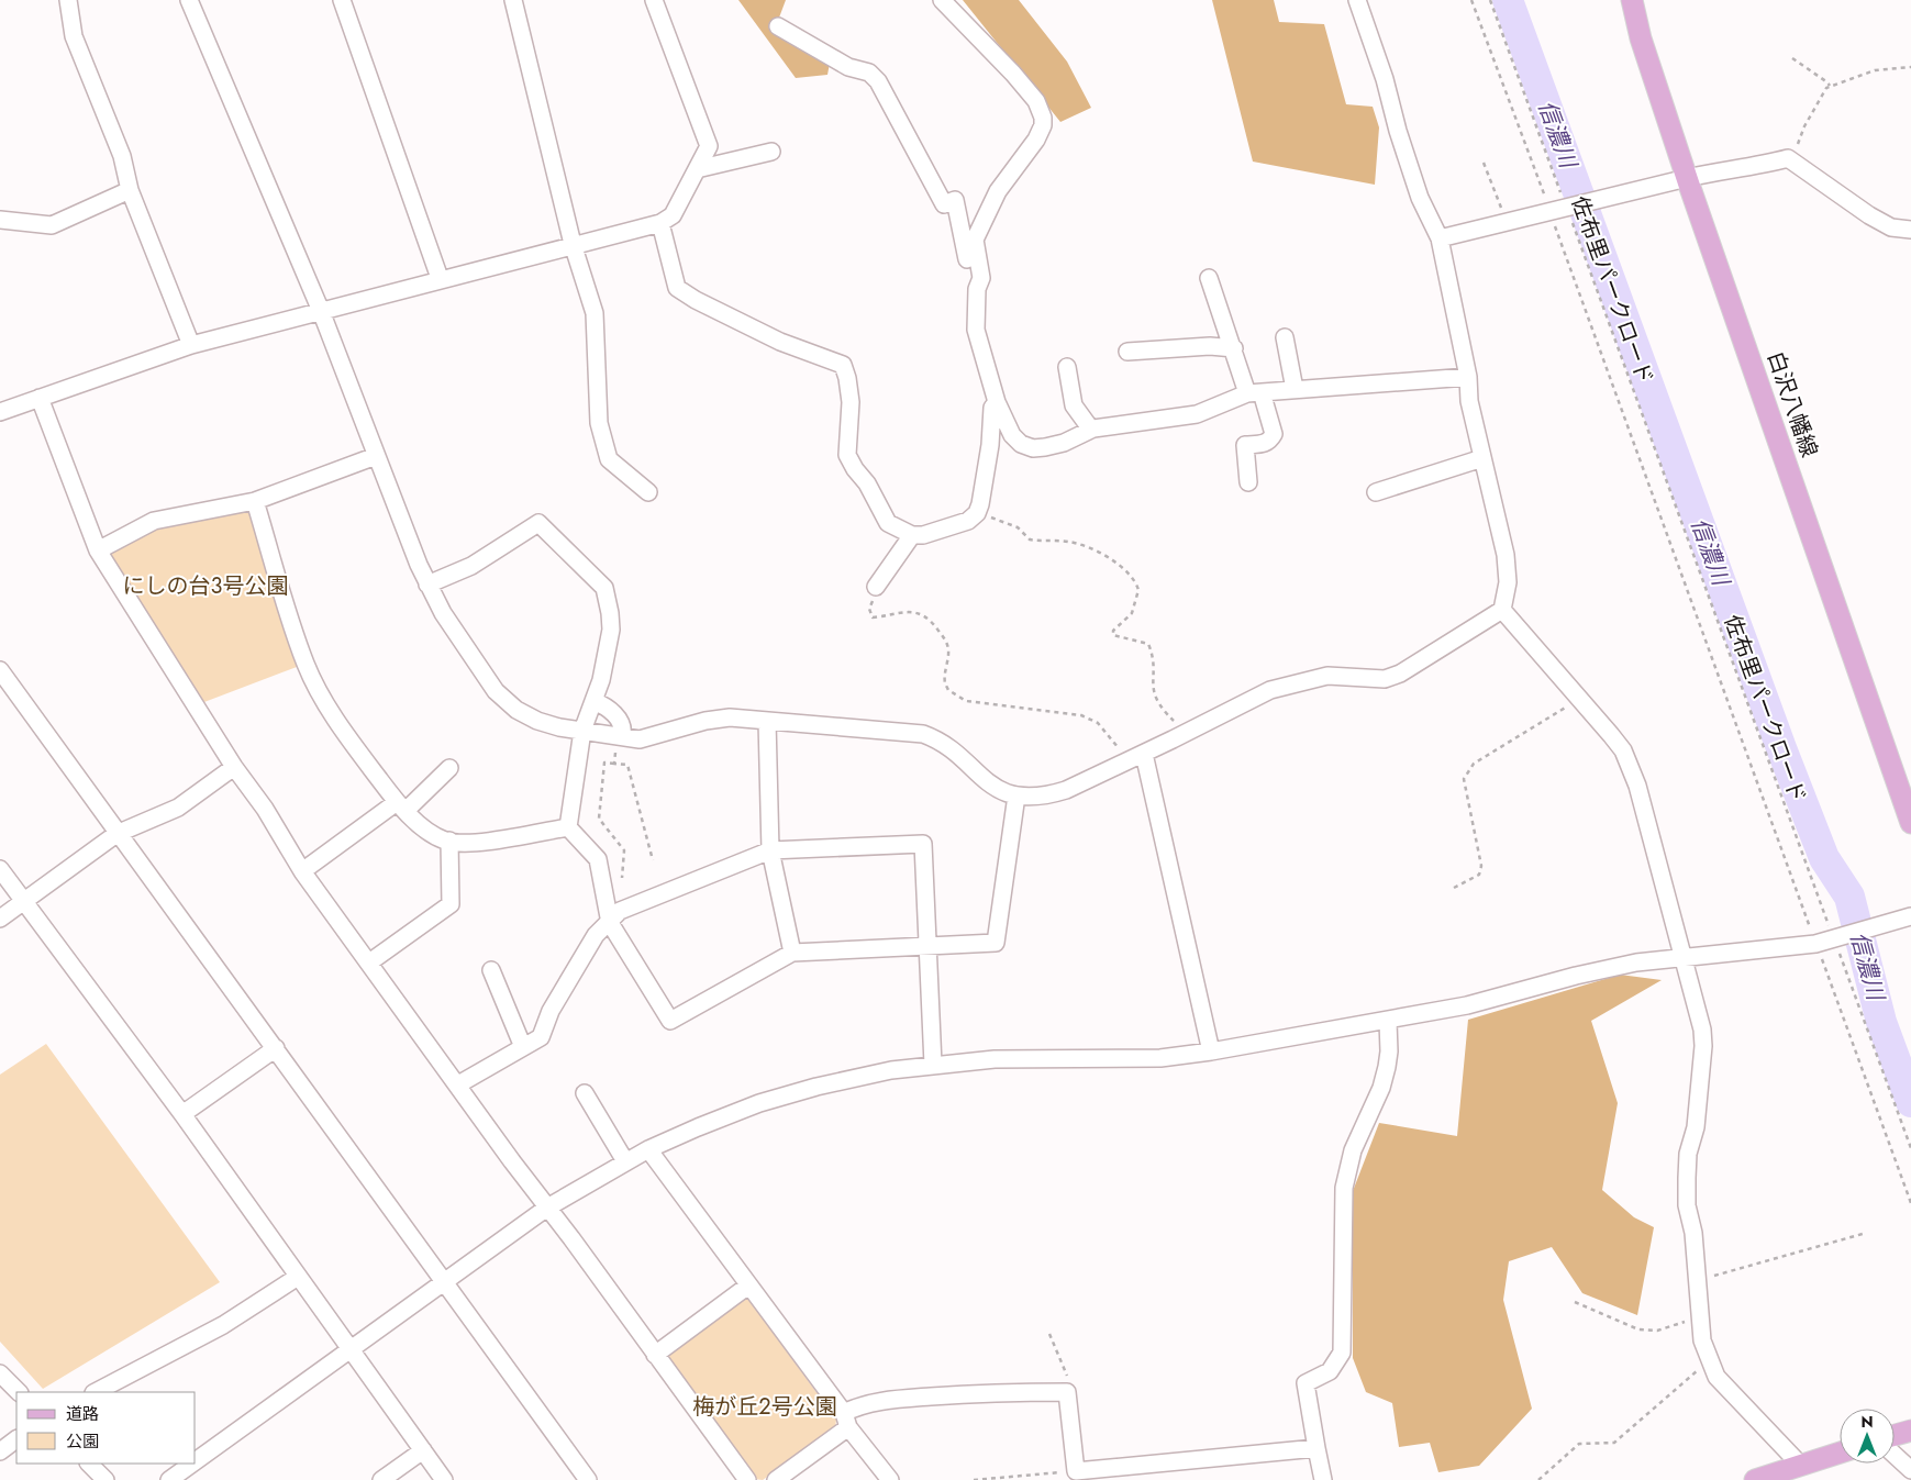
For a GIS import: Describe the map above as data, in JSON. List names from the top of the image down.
{
  "streets": {
    "main road": ["白沢八幡線"],
    "path": ["佐布里パークロード"]
  },
  "water": ["信濃川"],
  "parks": ["にしの台3号公園", "梅が丘2号公園"],
  "legend": ["道路", "公園"],
  "north": "top"
}
